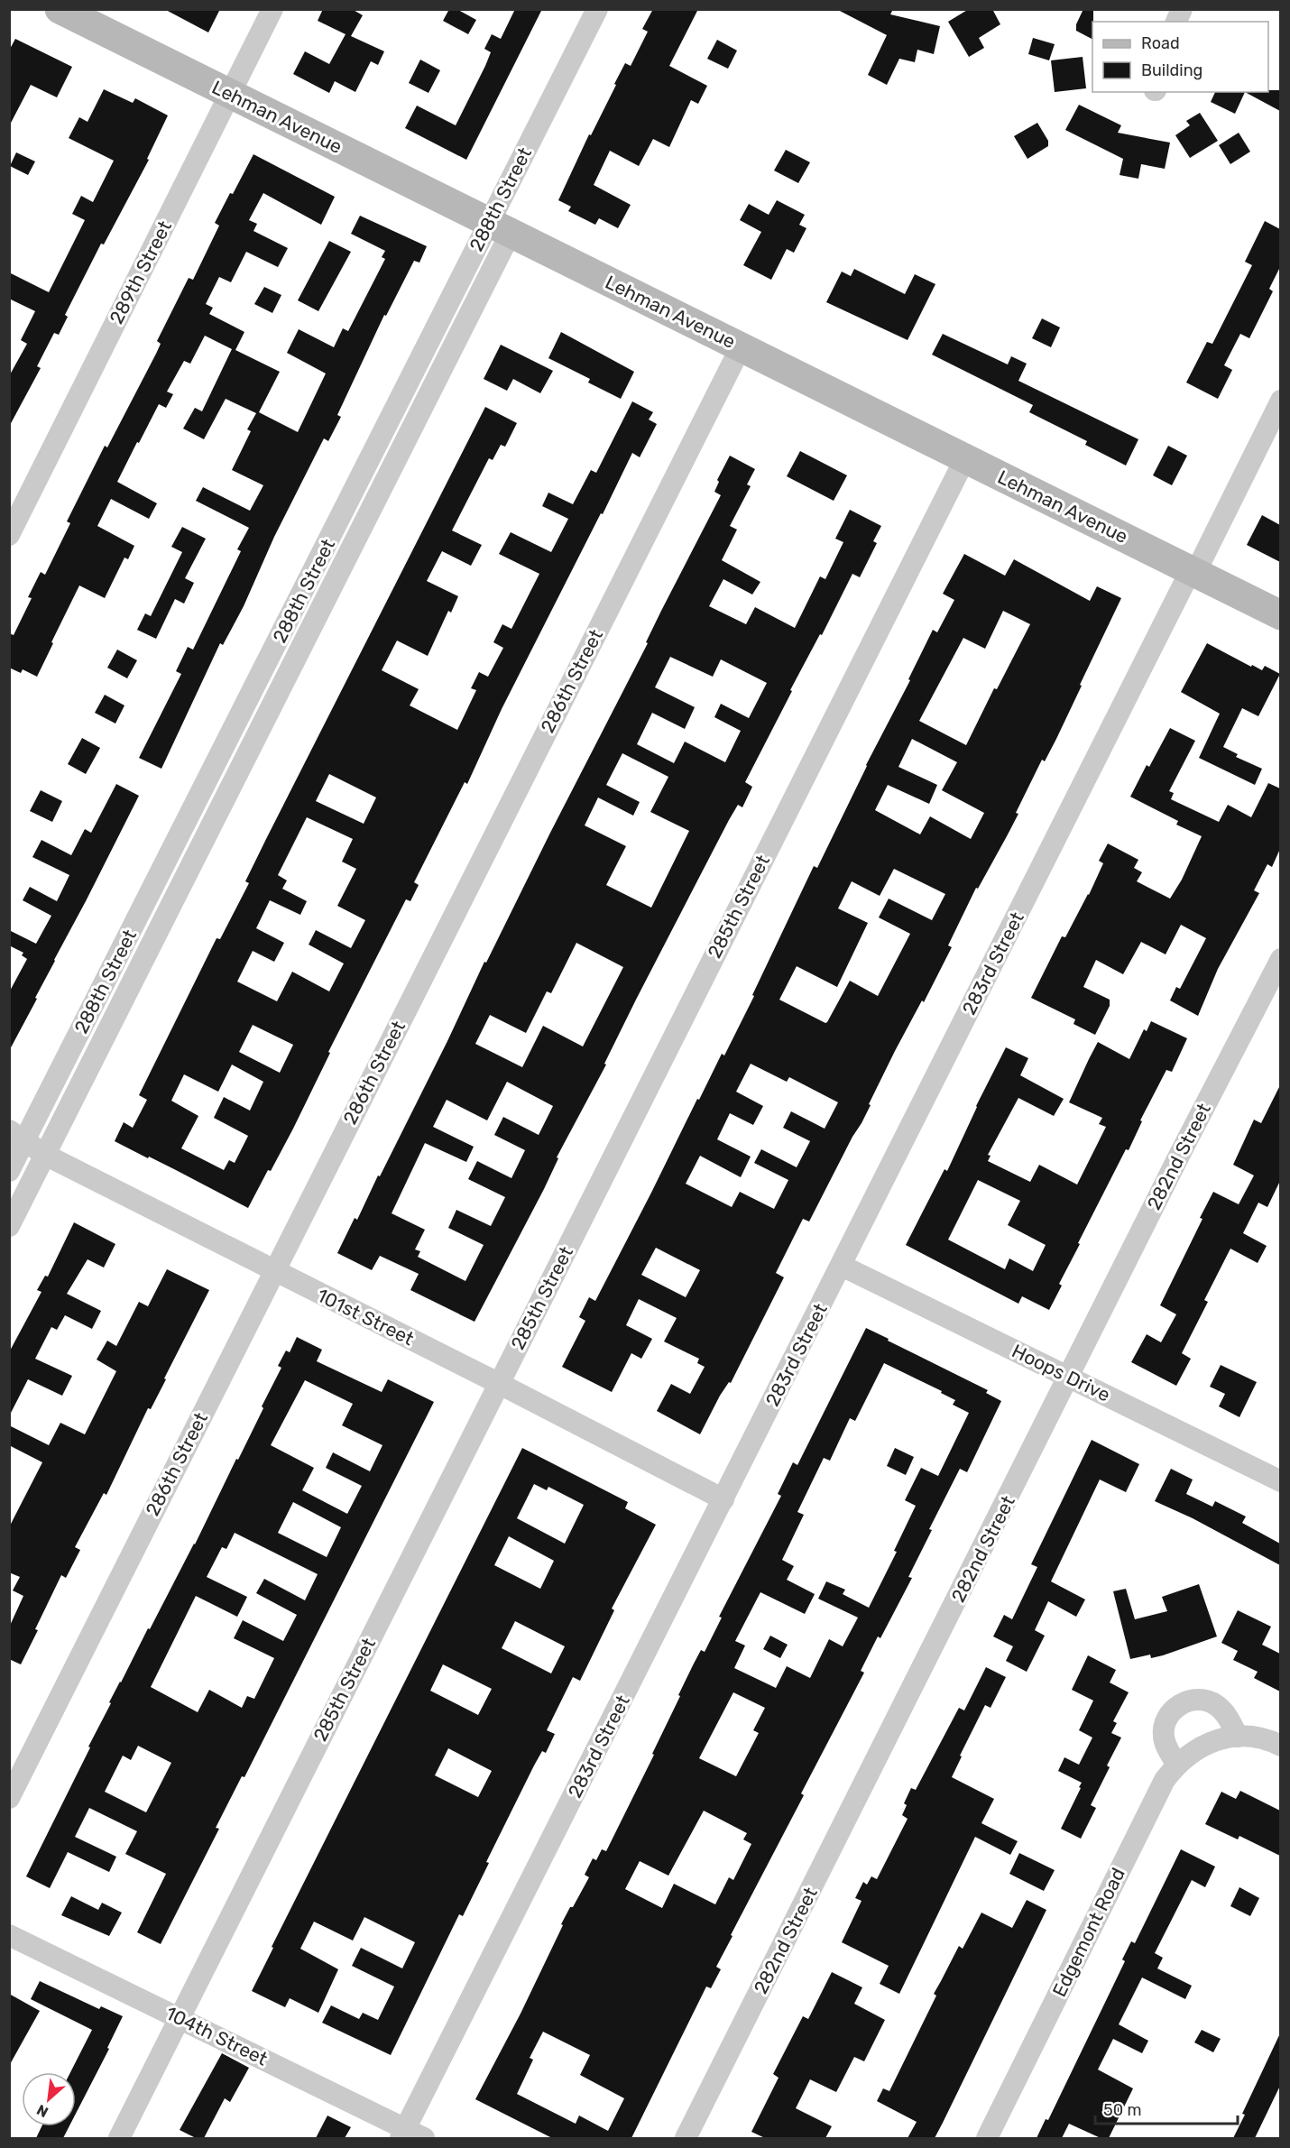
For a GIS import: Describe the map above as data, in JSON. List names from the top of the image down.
{
  "streets": {
    "street": [
      "Lehman Avenue",
      "288th Street",
      "289th Street",
      "286th Street",
      "285th Street",
      "283rd Street",
      "282nd Street",
      "101st Street",
      "Hoops Drive",
      "Edgemont Road",
      "104th Street"
    ]
  },
  "crossings": [
    ["Lehman Avenue", "288th Street"],
    ["Lehman Avenue", "289th Street"],
    ["Lehman Avenue", "286th Street"],
    ["Lehman Avenue", "285th Street"],
    ["Lehman Avenue", "283rd Street"],
    ["288th Street", "101st Street"],
    ["286th Street", "101st Street"],
    ["285th Street", "101st Street"],
    ["285th Street", "104th Street"],
    ["283rd Street", "101st Street"],
    ["283rd Street", "Hoops Drive"],
    ["283rd Street", "104th Street"],
    ["282nd Street", "Hoops Drive"]
  ],
  "legend": ["Road", "Building"],
  "scale_bar": "50 m",
  "north": "bottom left"
}
